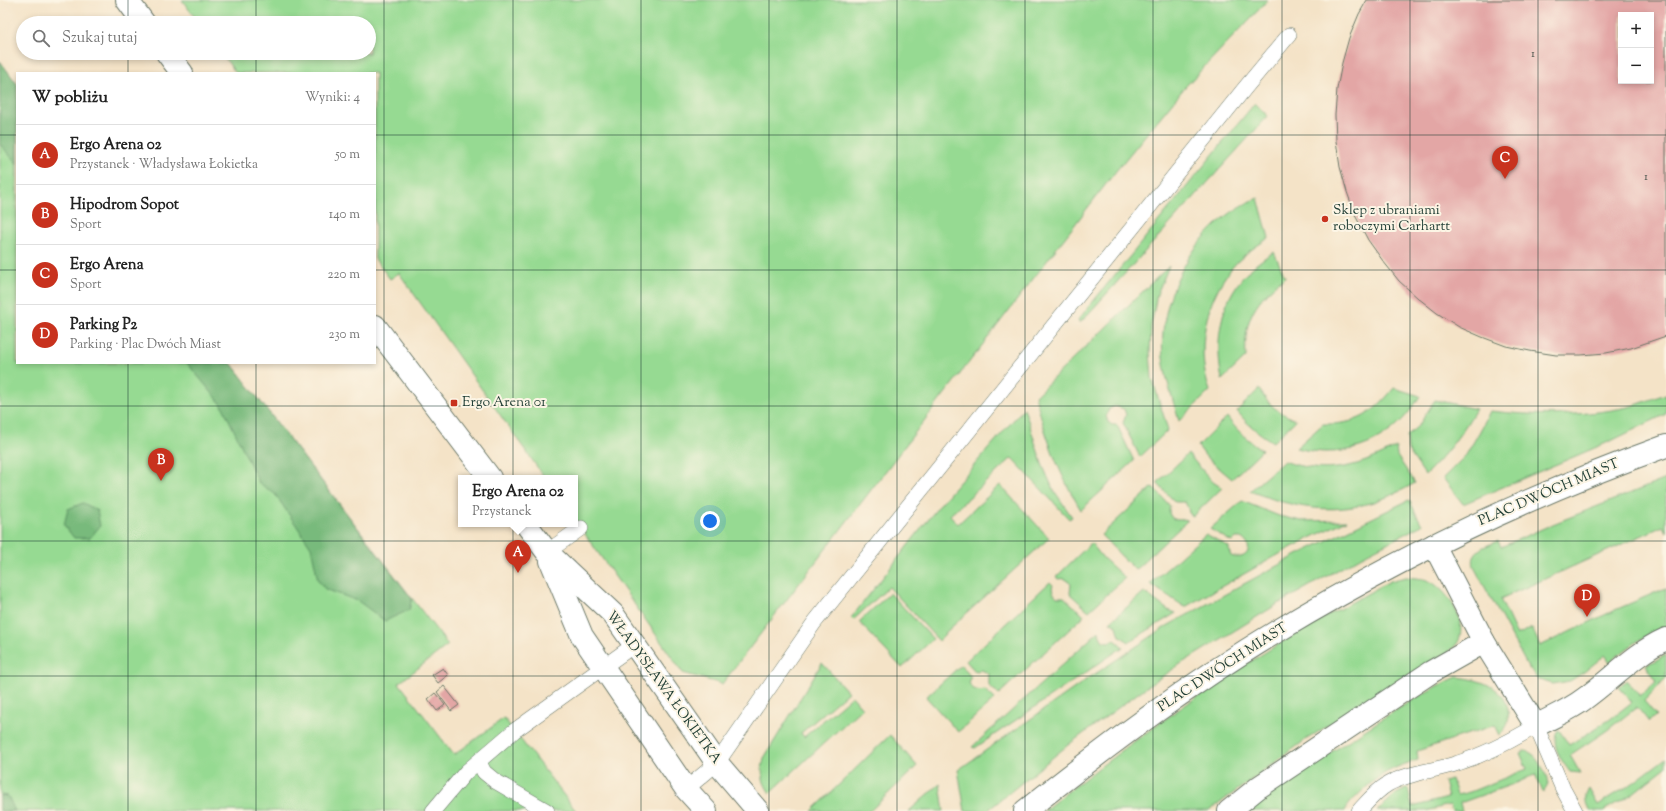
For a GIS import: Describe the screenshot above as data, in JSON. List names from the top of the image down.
{
  "streets": {
    "street": ["PLAC DWÓCH MIAST", "WŁADYSŁAWA ŁOKIETKA"]
  },
  "places": {
    "other": ["Sklep z ubraniami roboczymi Carhartt"],
    "transit": ["Ergo Arena 01"]
  },
  "house_numbers": ["1", "1"],
  "page": {
    "map_buttons": ["+", "−"],
    "search": "Szukaj tutaj",
    "heading": ["W pobliżu", "Wyniki: 4"],
    "list": [
      {
        "mark": "A",
        "name": "Ergo Arena 02",
        "note": "Przystanek · Władysława Łokietka",
        "value": "50 m"
      },
      {
        "mark": "B",
        "name": "Hipodrom Sopot",
        "note": "Sport",
        "value": "140 m"
      },
      {
        "mark": "C",
        "name": "Ergo Arena",
        "note": "Sport",
        "value": "220 m"
      },
      {
        "mark": "D",
        "name": "Parking P2",
        "note": "Parking · Plac Dwóch Miast",
        "value": "230 m"
      }
    ],
    "pins": [
      "C",
      "B",
      "A",
      "D"
    ],
    "popup": ["Ergo Arena 02", "Przystanek"]
  }
}
